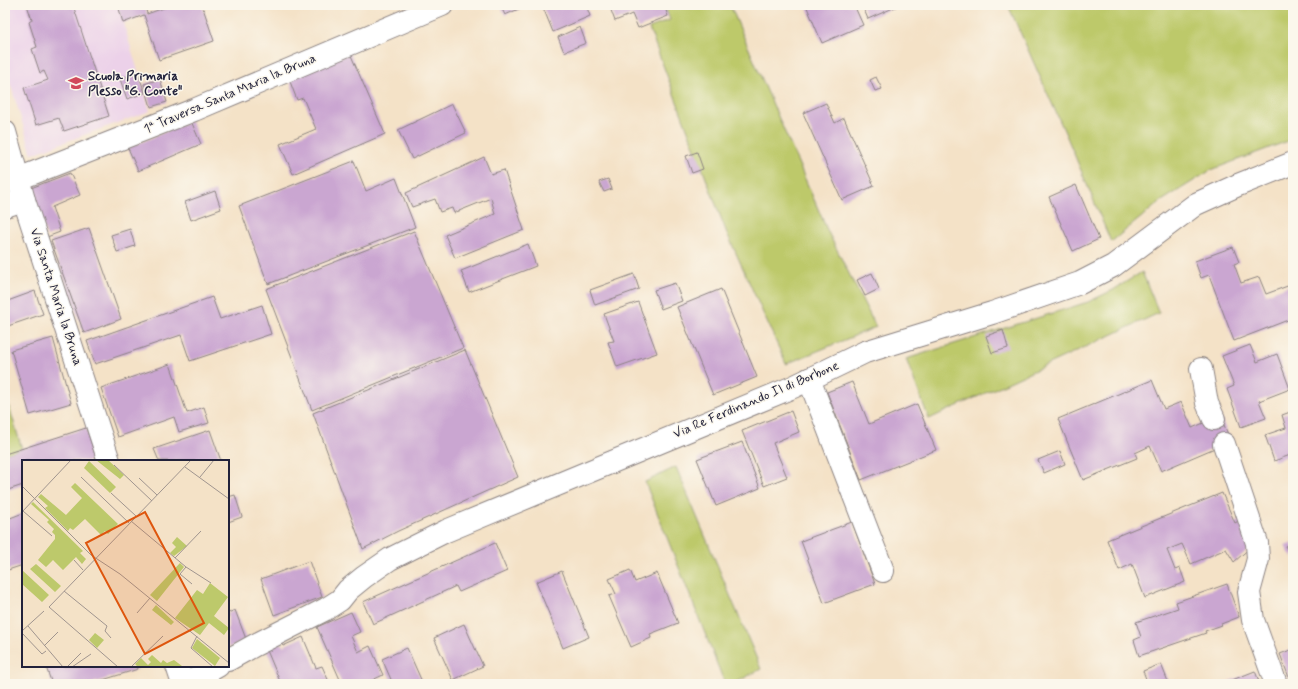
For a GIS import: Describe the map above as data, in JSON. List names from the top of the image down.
{
  "streets": {
    "street": ["1ª Traversa Santa Maria la Bruna", "Via Santa Maria la Bruna", "Via Re Ferdinando II di Borbone"]
  },
  "crossings": [
    ["1ª Traversa Santa Maria la Bruna", "Via Santa Maria la Bruna"]
  ],
  "places": {
    "school or university": ["Scuola Primaria Plesso \"G. Conte\""]
  }
}
